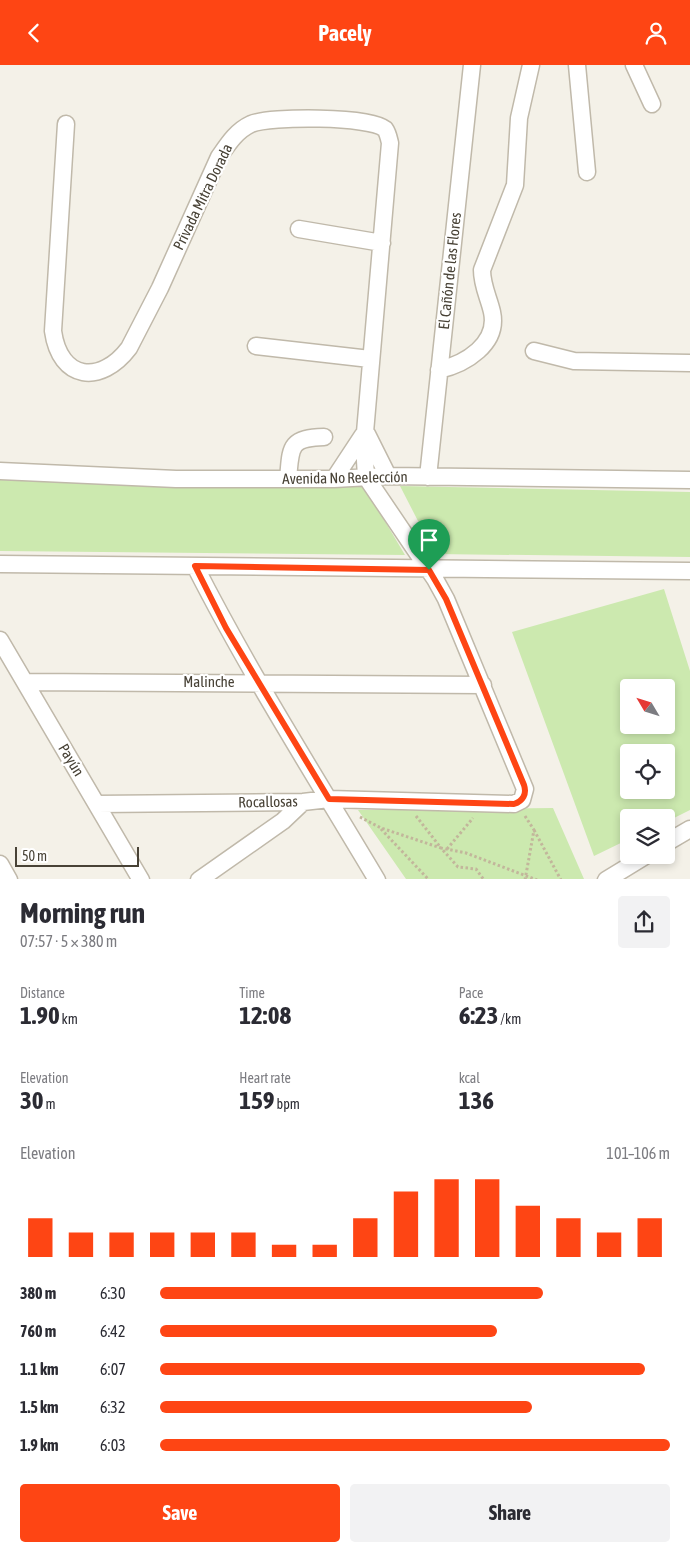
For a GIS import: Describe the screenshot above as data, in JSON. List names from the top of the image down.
{
  "streets": {
    "street": [
      "Privada Mitra Dorada",
      "El Cañón de las Flores",
      "Avenida No Reelección",
      "Malinche",
      "Payún",
      "Rocallosas"
    ]
  },
  "crossings": [
    ["Privada Mitra Dorada", "Avenida No Reelección"],
    ["El Cañón de las Flores", "Avenida No Reelección"],
    ["Malinche", "Payún"],
    ["Payún", "Rocallosas"]
  ],
  "scale_bar": "50 m",
  "north": "top left",
  "page": {
    "header": "Pacely",
    "scale": "50 m",
    "heading": ["Morning run", "07:57 · 5 × 380 m"],
    "stats": [
      ["Distance", "1.90 km"],
      ["Time", "12:08"],
      ["Pace", "6:23 /km"],
      ["Elevation", "30 m"],
      ["Heart rate", "159 bpm"],
      ["kcal", "136"]
    ],
    "chart": ["Elevation", "101–106 m"],
    "list": [
      {
        "name": "380 m",
        "note": "6:30"
      },
      {
        "name": "760 m",
        "note": "6:42"
      },
      {
        "name": "1.1 km",
        "note": "6:07"
      },
      {
        "name": "1.5 km",
        "note": "6:32"
      },
      {
        "name": "1.9 km",
        "note": "6:03"
      }
    ],
    "buttons": ["Save", "Share"]
  }
}
